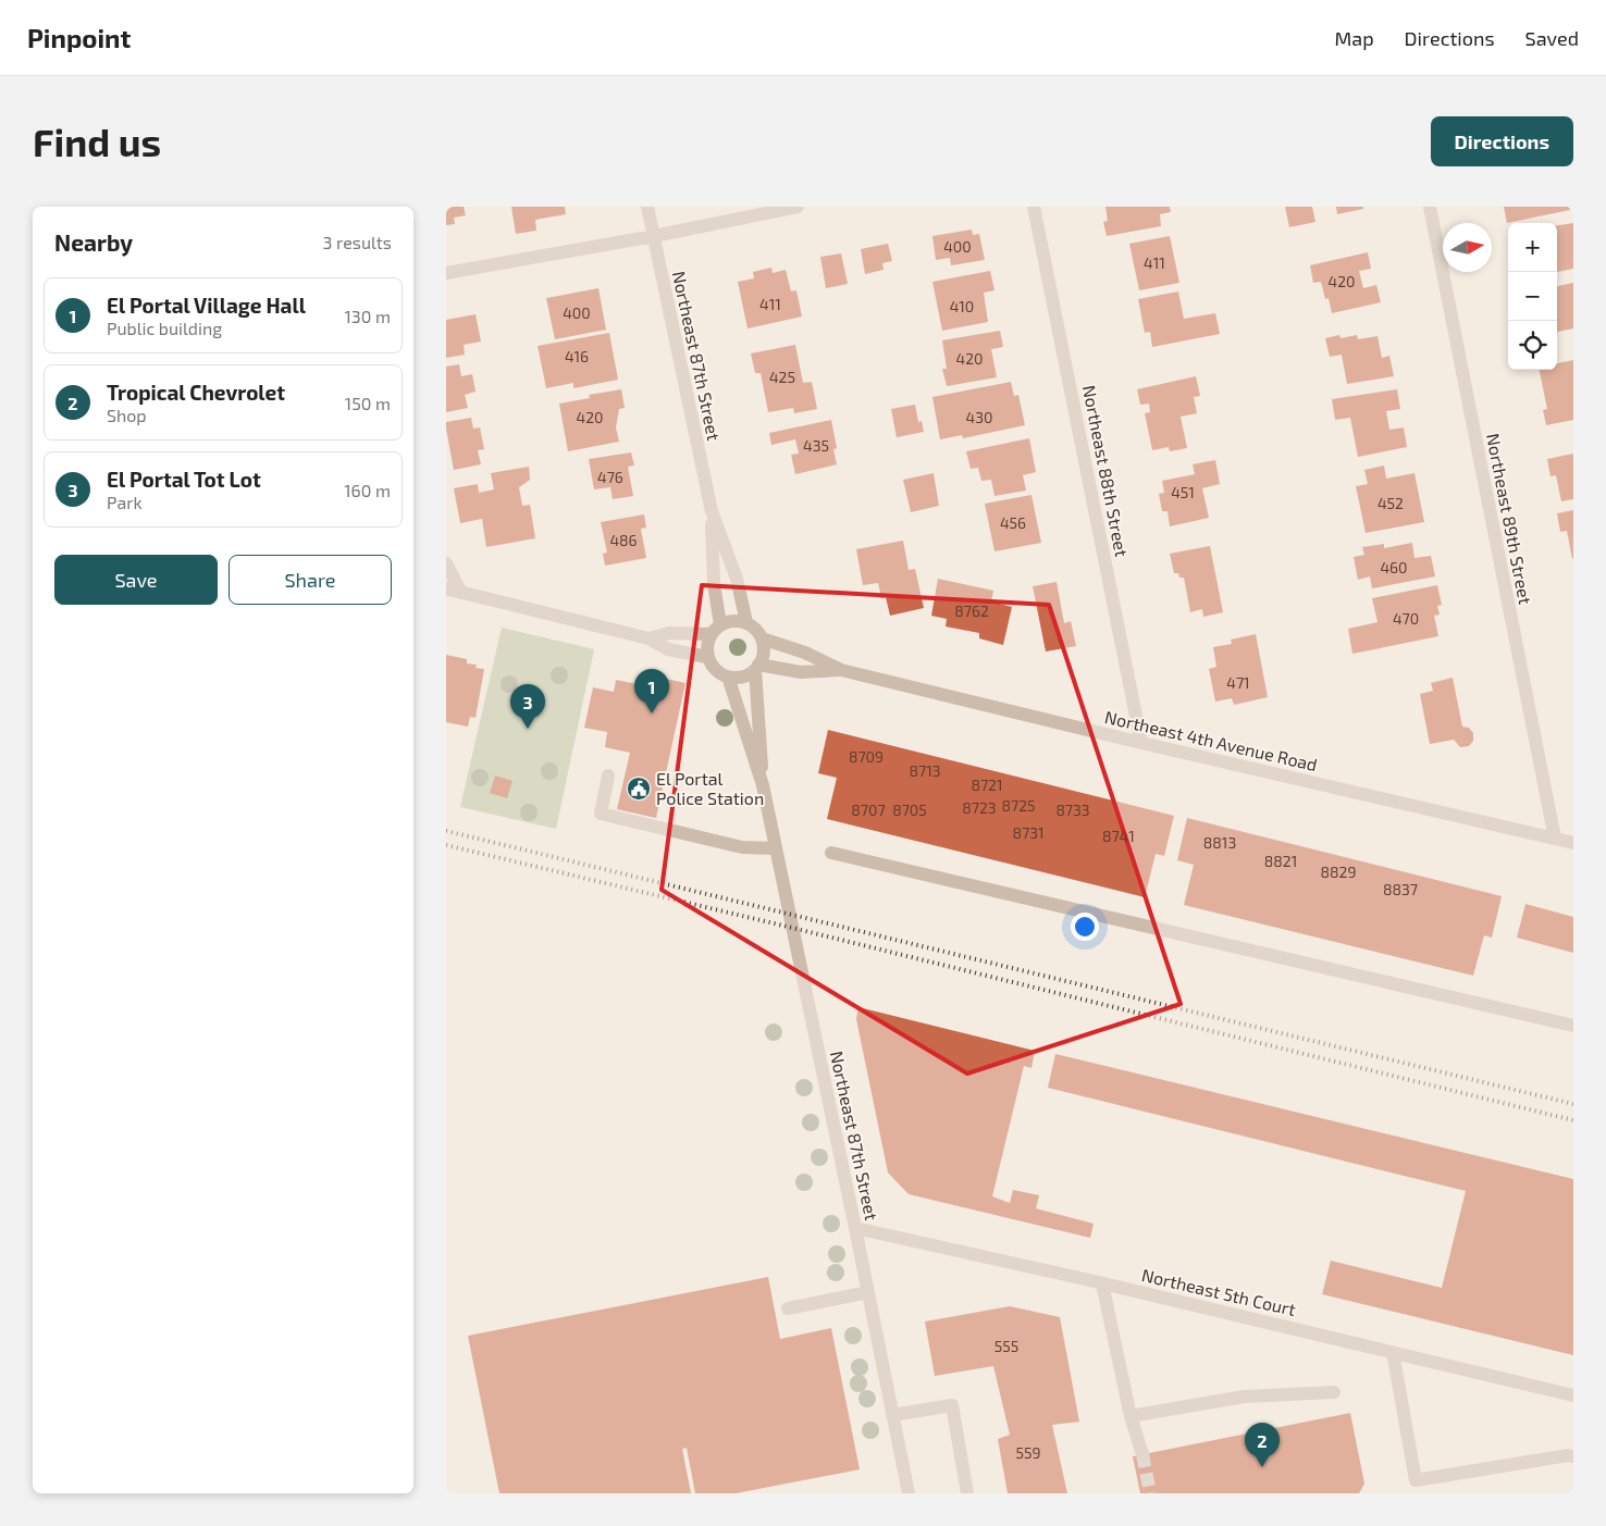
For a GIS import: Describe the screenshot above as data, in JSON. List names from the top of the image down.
{
  "streets": {
    "street": [
      "Northeast 87th Street",
      "Northeast 88th Street",
      "Northeast 89th Street",
      "Northeast 4th Avenue Road",
      "Northeast 5th Court"
    ]
  },
  "crossings": [
    ["Northeast 87th Street", "Northeast 4th Avenue Road"],
    ["Northeast 87th Street", "Northeast 5th Court"],
    ["Northeast 88th Street", "Northeast 4th Avenue Road"],
    ["Northeast 89th Street", "Northeast 4th Avenue Road"]
  ],
  "places": {
    "public building": ["El Portal Police Station"]
  },
  "house_numbers": [
    "400",
    "411",
    "420",
    "411",
    "410",
    "400",
    "416",
    "420",
    "425",
    "420",
    "430",
    "435",
    "476",
    "451",
    "452",
    "456",
    "486",
    "460",
    "8762",
    "470",
    "471",
    "8709",
    "8713",
    "8721",
    "8725",
    "8723",
    "8707",
    "8705",
    "8733",
    "8731",
    "8741",
    "8813",
    "8821",
    "8829",
    "8837",
    "555",
    "559"
  ],
  "north": "right",
  "page": {
    "header": "Pinpoint",
    "nav": ["Map", "Directions", "Saved"],
    "buttons": [
      "Directions",
      ["Save", "Share"]
    ],
    "title": "Find us",
    "heading": ["Nearby", "3 results"],
    "map_buttons": ["+", "−"],
    "list": [
      {
        "mark": "1",
        "name": "El Portal Village Hall",
        "note": "Public building",
        "value": "130 m"
      },
      {
        "mark": "2",
        "name": "Tropical Chevrolet",
        "note": "Shop",
        "value": "150 m"
      },
      {
        "mark": "3",
        "name": "El Portal Tot Lot",
        "note": "Park",
        "value": "160 m"
      }
    ],
    "pins": ["1", "3", "2"]
  }
}
